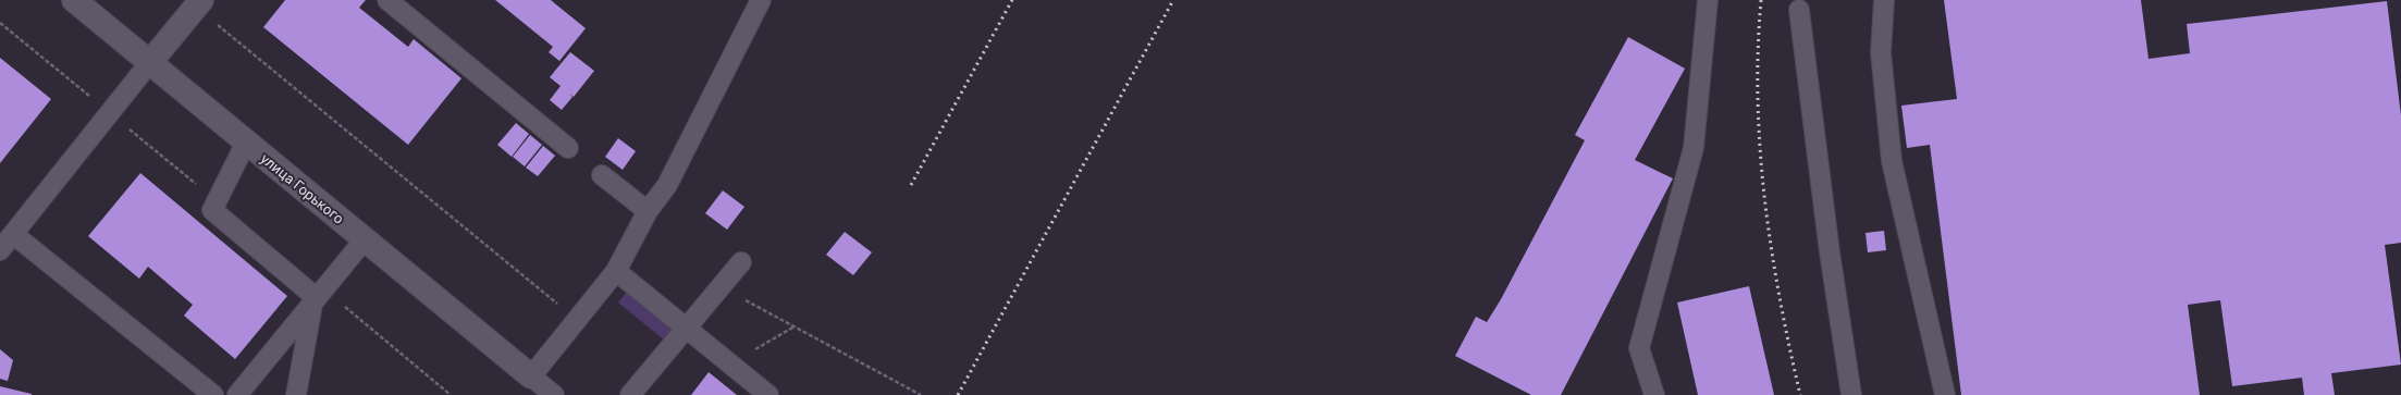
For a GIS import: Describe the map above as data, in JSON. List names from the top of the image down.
{
  "streets": {
    "street": ["улица Горького"]
  }
}
